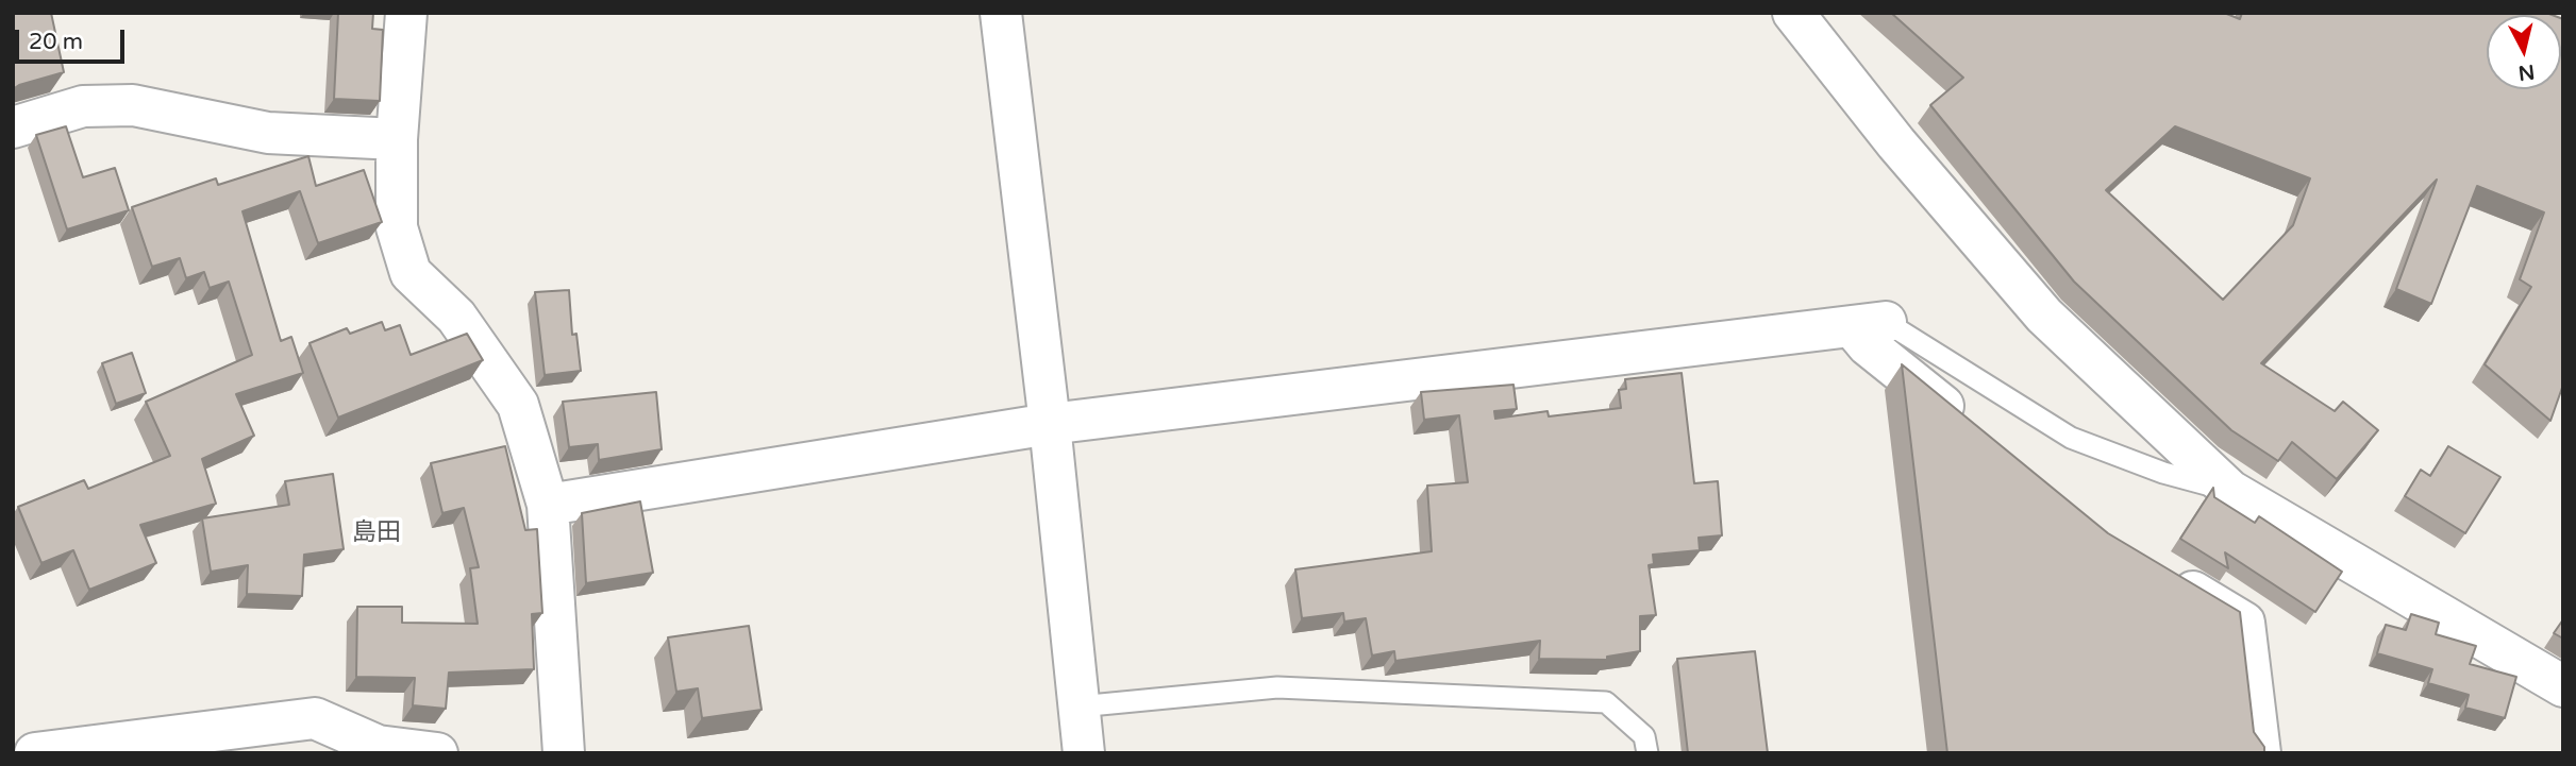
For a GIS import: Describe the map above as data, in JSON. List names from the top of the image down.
{
  "districts": ["島田"],
  "scale_bar": "20 m",
  "north": "bottom"
}
